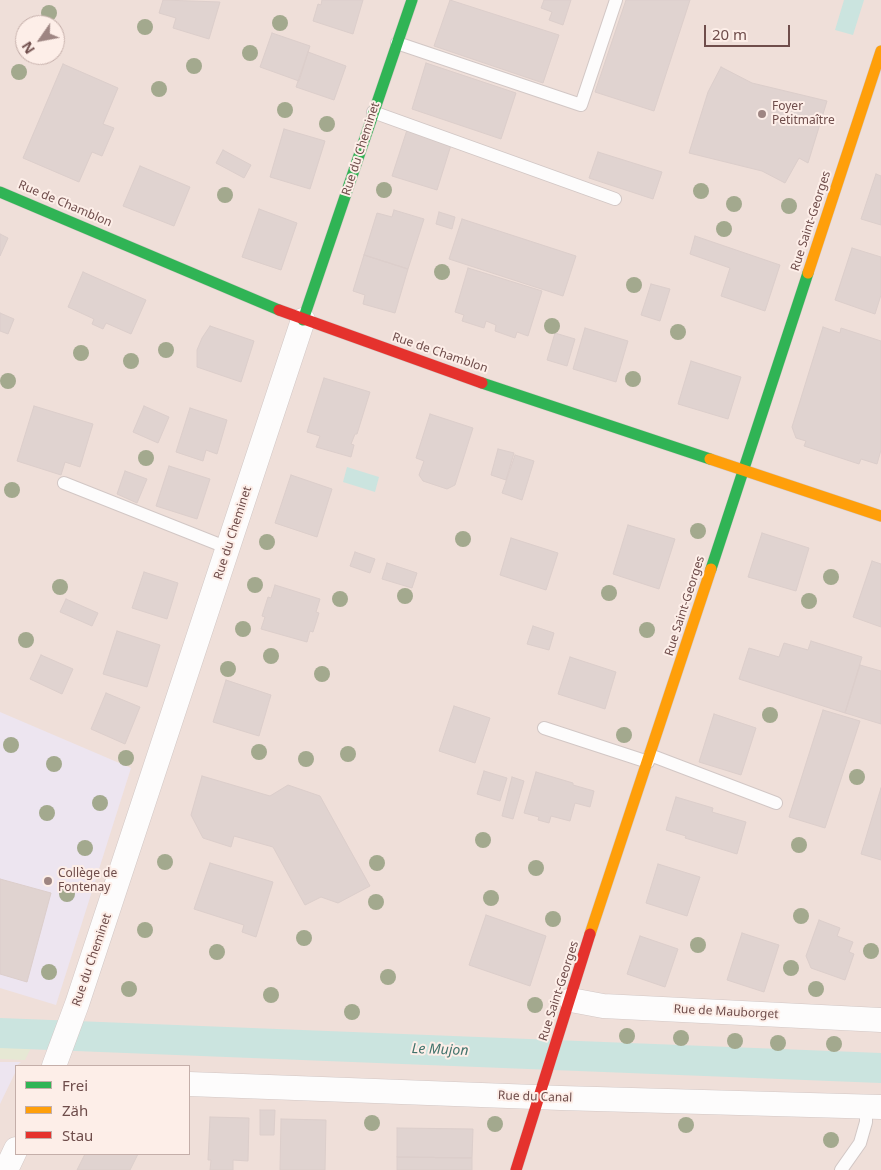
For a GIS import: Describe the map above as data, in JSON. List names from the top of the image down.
{
  "streets": {
    "street": [
      "Rue du Cheminet",
      "Rue de Chamblon",
      "Rue Saint-Georges",
      "Rue de Mauborget",
      "Rue du Canal"
    ]
  },
  "crossings": [
    ["Rue du Cheminet", "Rue de Chamblon"],
    ["Rue de Chamblon", "Rue Saint-Georges"],
    ["Rue Saint-Georges", "Rue de Mauborget"],
    ["Rue Saint-Georges", "Rue du Canal"]
  ],
  "water": ["Le Mujon"],
  "places": ["Foyer Petitmaître", "Collège de Fontenay"],
  "legend": ["Frei", "Zäh", "Stau"],
  "scale_bar": "20 m",
  "north": "bottom left"
}
